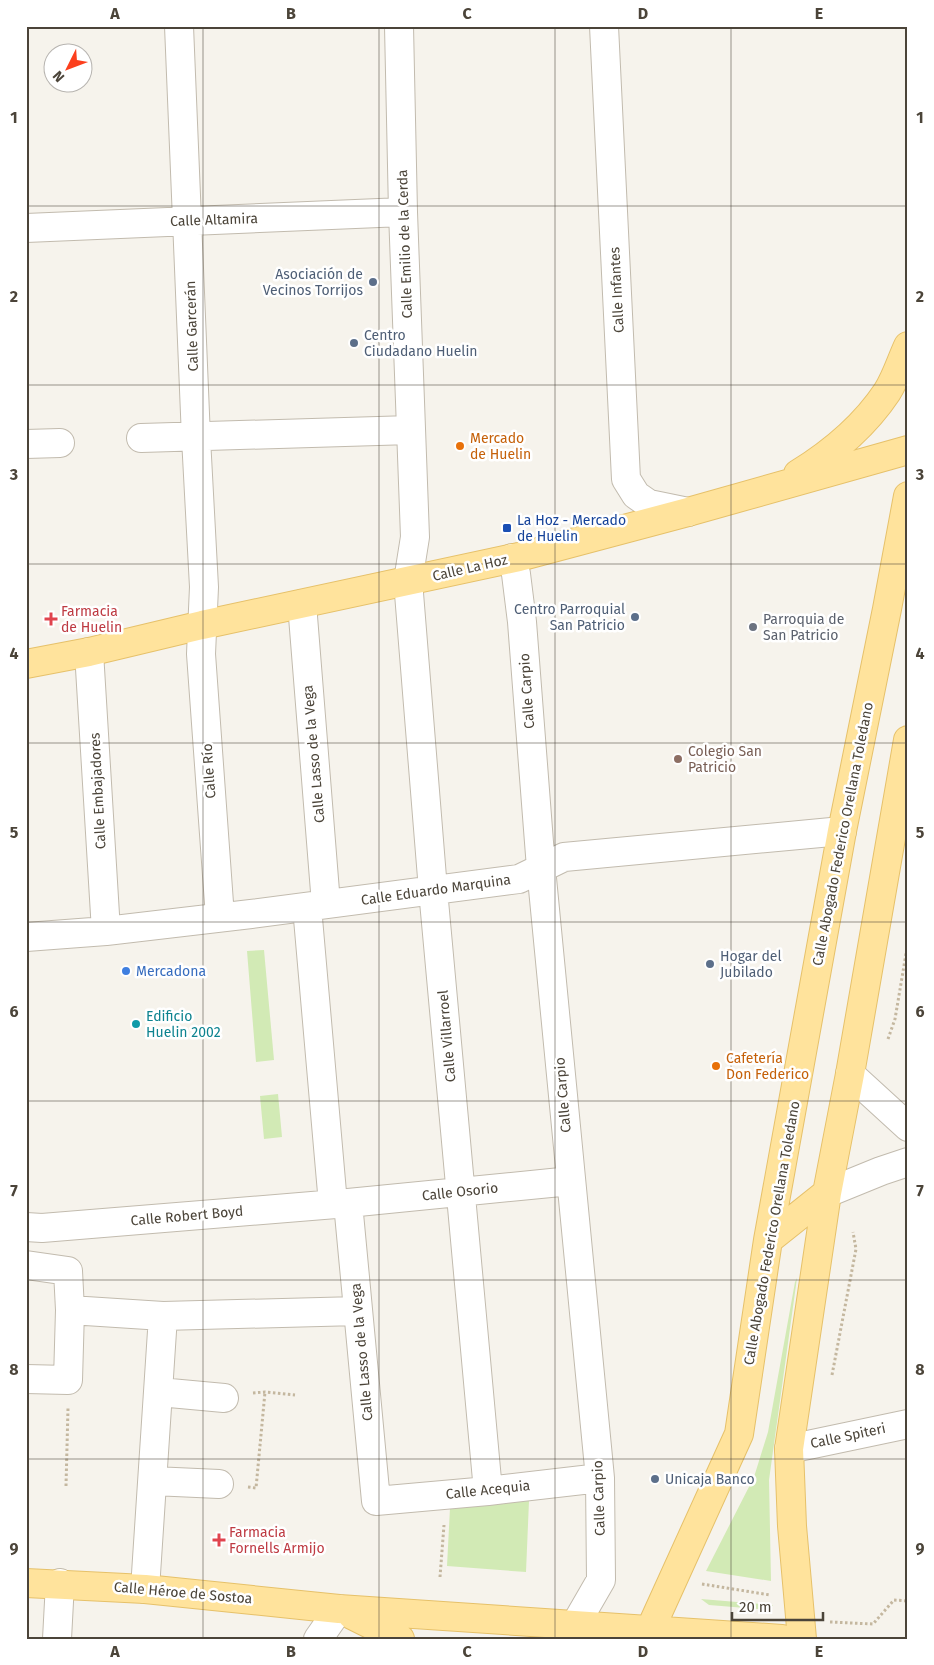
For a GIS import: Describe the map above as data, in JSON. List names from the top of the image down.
{
  "streets": {
    "main road": ["Calle La Hoz", "Calle Abogado Federico Orellana Toledano", "Calle Héroe de Sostoa"],
    "street": [
      "Calle Altamira",
      "Calle Emilio de la Cerda",
      "Calle Infantes",
      "Calle Garcerán",
      "Calle Carpio",
      "Calle Lasso de la Vega",
      "Calle Río",
      "Calle Embajadores",
      "Calle Eduardo Marquina",
      "Calle Villarroel",
      "Calle Osorio",
      "Calle Robert Boyd",
      "Calle Spiteri",
      "Calle Acequia"
    ]
  },
  "crossings": [
    ["Calle Altamira", "Calle Emilio de la Cerda"],
    ["Calle Altamira", "Calle Garcerán"],
    ["Calle Emilio de la Cerda", "Calle La Hoz"],
    ["Calle Emilio de la Cerda", "Calle Villarroel"],
    ["Calle Infantes", "Calle La Hoz"],
    ["Calle Garcerán", "Calle La Hoz"],
    ["Calle Garcerán", "Calle Río"],
    ["Calle La Hoz", "Calle Carpio"],
    ["Calle La Hoz", "Calle Lasso de la Vega"],
    ["Calle La Hoz", "Calle Río"],
    ["Calle La Hoz", "Calle Embajadores"],
    ["Calle La Hoz", "Calle Villarroel"],
    ["Calle Carpio", "Calle Eduardo Marquina"],
    ["Calle Carpio", "Calle Osorio"],
    ["Calle Carpio", "Calle Acequia"],
    ["Calle Carpio", "Calle Héroe de Sostoa"],
    ["Calle Lasso de la Vega", "Calle Eduardo Marquina"],
    ["Calle Lasso de la Vega", "Calle Osorio"],
    ["Calle Lasso de la Vega", "Calle Robert Boyd"],
    ["Calle Lasso de la Vega", "Calle Acequia"],
    ["Calle Río", "Calle Eduardo Marquina"],
    ["Calle Embajadores", "Calle Eduardo Marquina"],
    ["Calle Abogado Federico Orellana Toledano", "Calle Eduardo Marquina"],
    ["Calle Abogado Federico Orellana Toledano", "Calle Héroe de Sostoa"],
    ["Calle Eduardo Marquina", "Calle Villarroel"],
    ["Calle Villarroel", "Calle Osorio"],
    ["Calle Villarroel", "Calle Acequia"],
    ["Calle Osorio", "Calle Robert Boyd"]
  ],
  "places": {
    "other": [
      "Asociación de Vecinos Torrijos",
      "Centro Ciudadano Huelin",
      "Mercado de Huelin",
      "Centro Parroquial San Patricio",
      "Parroquia de San Patricio",
      "Colegio San Patricio",
      "Hogar del Jubilado",
      "Mercadona",
      "Edificio Huelin 2002",
      "Cafetería Don Federico",
      "Unicaja Banco"
    ],
    "transit": ["La Hoz - Mercado de Huelin"],
    "health": ["Farmacia de Huelin", "Farmacia Fornells Armijo"]
  },
  "scale_bar": "20 m",
  "north": "bottom left",
  "grid": {
    "columns": [
      "A",
      "B",
      "C",
      "D",
      "E"
    ],
    "rows": [
      "1",
      "2",
      "3",
      "4",
      "5",
      "6",
      "7",
      "8",
      "9"
    ]
  }
}
